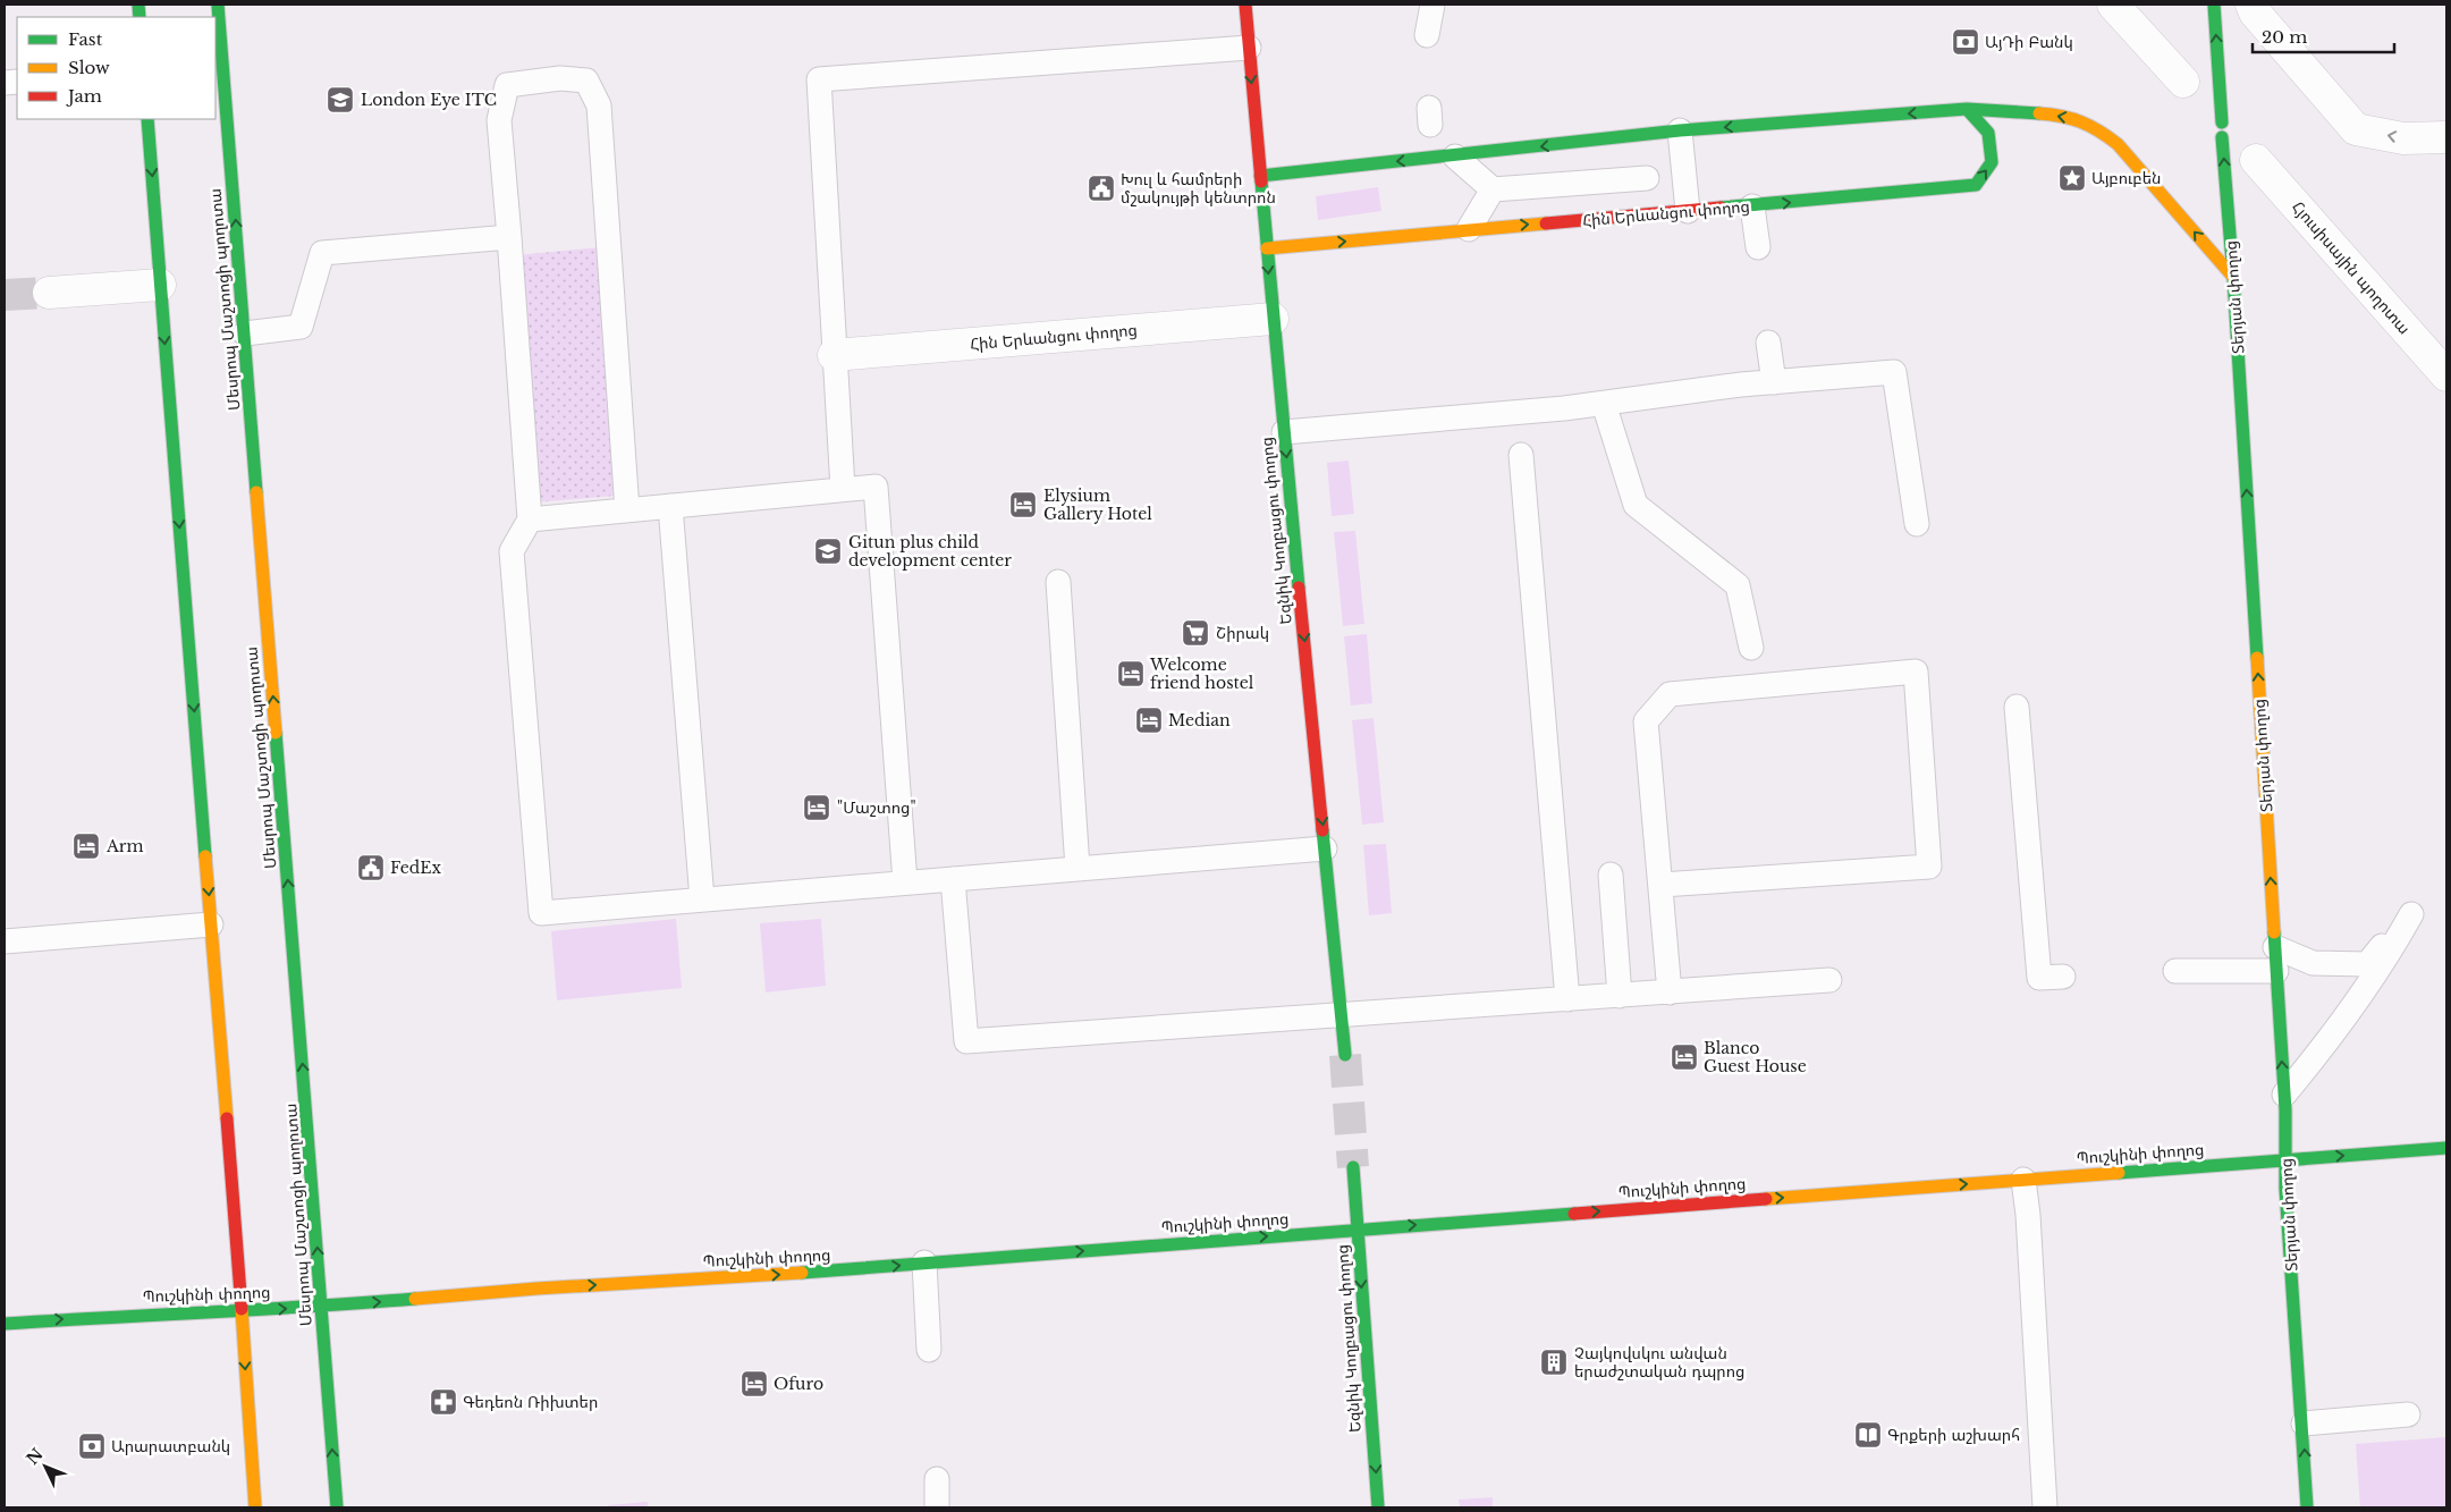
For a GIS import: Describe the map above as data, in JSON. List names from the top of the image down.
{
  "streets": {
    "main road": [
      "Հին Երևանցու փողոց",
      "Տերյան փողոց",
      "Մեսրոպ Մաշտոցի պողոտա",
      "Եզնիկ Կողբացու փողոց",
      "Պուշկինի փողոց"
    ],
    "street": ["Հյուսիսային պողոտա"]
  },
  "crossings": [
    ["Հին Երևանցու փողոց", "Եզնիկ Կողբացու փողոց"],
    ["Տերյան փողոց", "Պուշկինի փողոց"],
    ["Մեսրոպ Մաշտոցի պողոտա", "Պուշկինի փողոց"],
    ["Եզնիկ Կողբացու փողոց", "Պուշկինի փողոց"]
  ],
  "one_way": [
    "Հին Երևանցու փողոց",
    "Տերյան փողոց",
    "Եզնիկ Կողբացու փողոց",
    "Պուշկինի փողոց"
  ],
  "places": {
    "bank": ["ԱյԴի Բանկ", "Արարատբանկ"],
    "school or university": ["London Eye ITC", "Gitun plus child development center"],
    "place": ["Այբուբեն"],
    "public building": ["Խուլ և համրերի մշակույթի կենտրոն", "FedEx"],
    "hotel": [
      "Elysium Gallery Hotel",
      "Welcome friend hostel",
      "Median",
      "\"Մաշտոց\"",
      "Arm",
      "Blanco Guest House",
      "Ofuro"
    ],
    "supermarket": ["Շիրակ"],
    "building": ["Չայկովսկու անվան երաժշտական դպրոց"],
    "pharmacy": ["Գեդեոն Ռիխտեր"],
    "library": ["Գրքերի աշխարհ"]
  },
  "legend": ["Fast", "Slow", "Jam"],
  "scale_bar": "20 m",
  "north": "top left"
}
